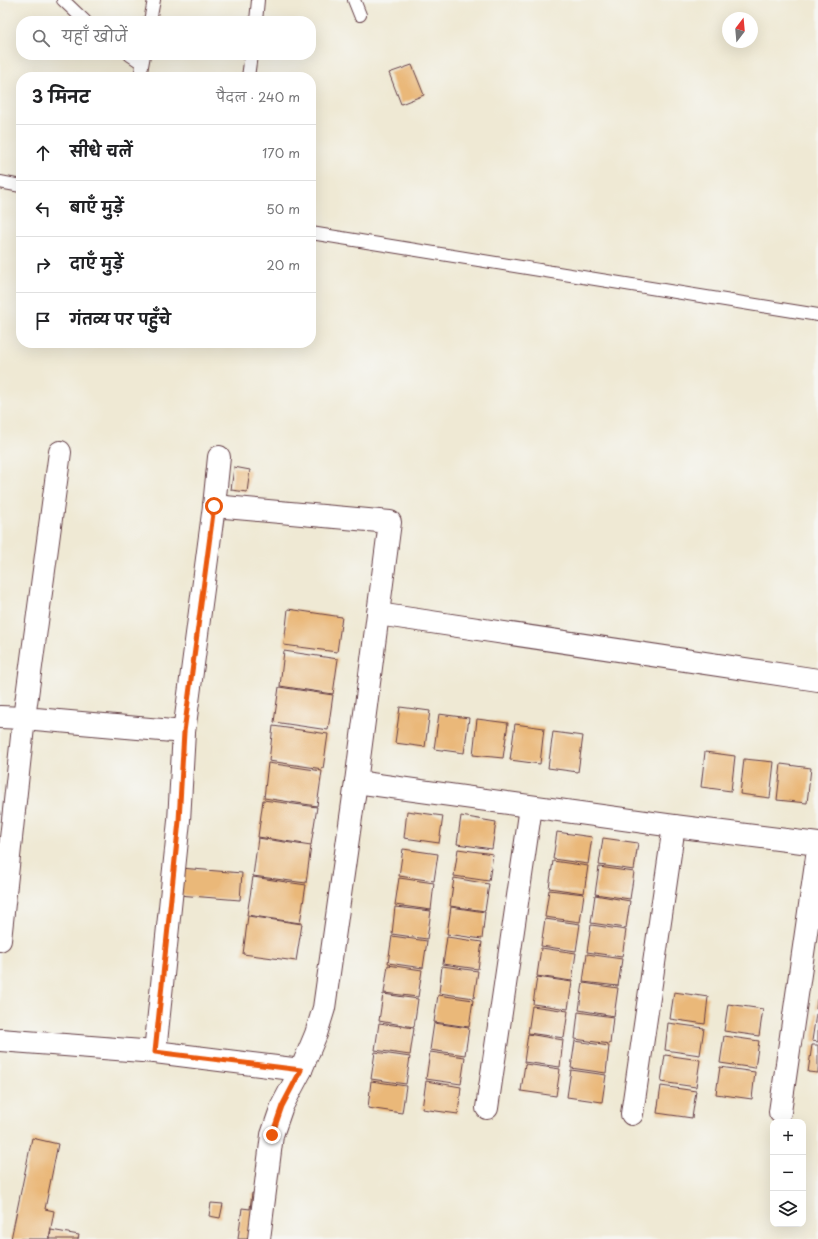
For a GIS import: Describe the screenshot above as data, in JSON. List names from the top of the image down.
{
  "north": "top",
  "page": {
    "search": "यहाँ खोजें",
    "heading": ["3 मिनट", "पैदल · 240 m"],
    "list": [
      ["सीधे चलें", "170 m"],
      ["बाएँ मुड़ें", "50 m"],
      ["दाएँ मुड़ें", "20 m"],
      "गंतव्य पर पहुँचे"
    ],
    "map_buttons": ["+", "−"]
  }
}
